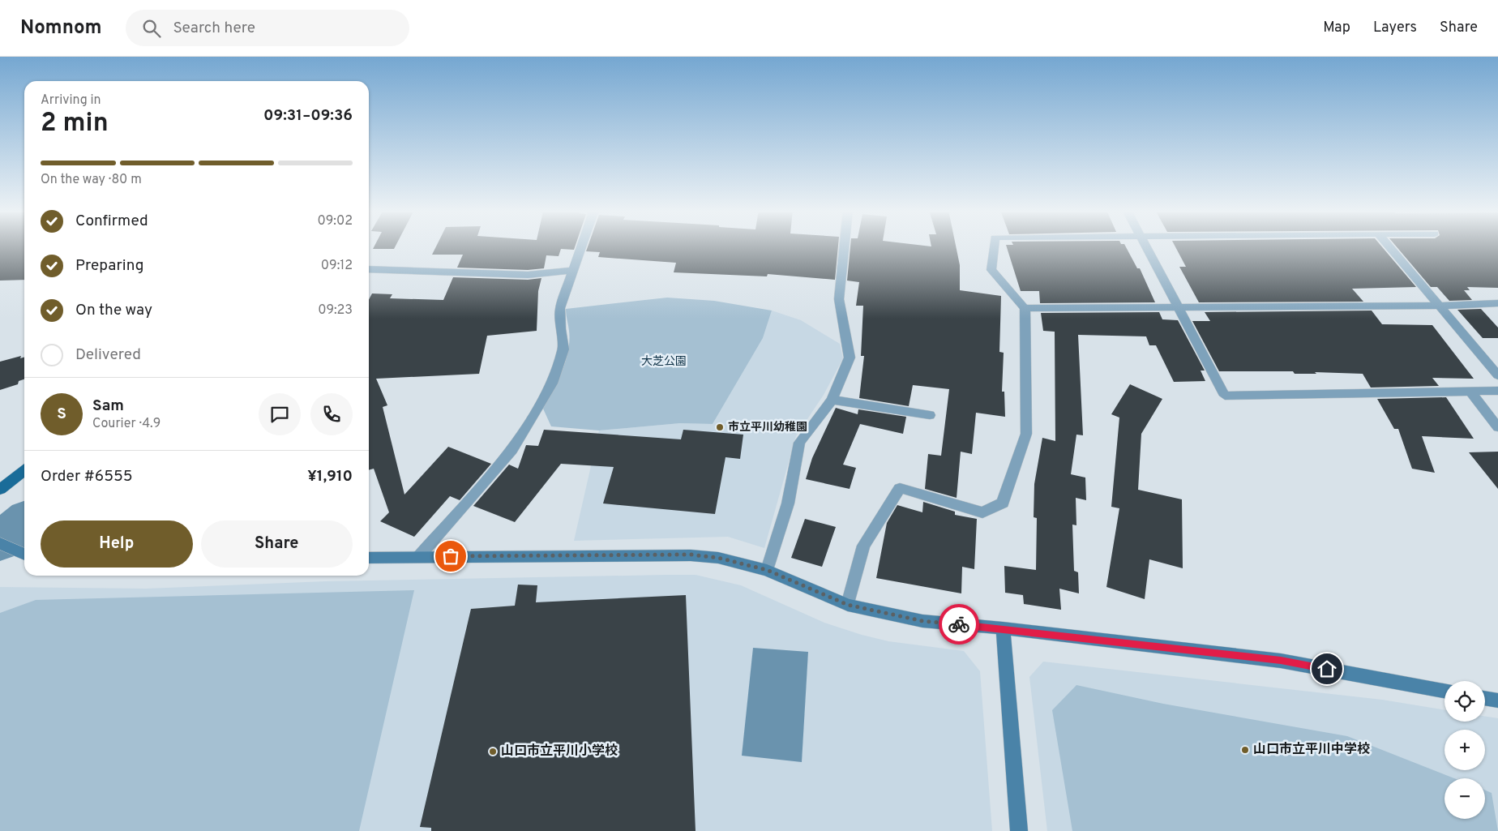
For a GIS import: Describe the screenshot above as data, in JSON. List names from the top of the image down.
{
  "parks": ["大芝公園"],
  "places": ["市立平川幼稚園", "山口市立平川中学校", "山口市立平川小学校"],
  "page": {
    "header": "Nomnom",
    "search": "Search here",
    "nav": ["Map", "Layers", "Share"],
    "heading": ["2 min", "Arriving in", "09:31–09:36"],
    "panel": [
      "Sam",
      "Courier · 4.9",
      "Order #6555",
      "¥1,910"
    ],
    "bar": "On the way · 80 m",
    "list": [
      ["Confirmed", "09:02"],
      ["Preparing", "09:12"],
      ["On the way", "09:23"],
      "Delivered"
    ],
    "round": "S",
    "buttons": ["Help", "Share"],
    "map_buttons": ["+", "−"]
  }
}
